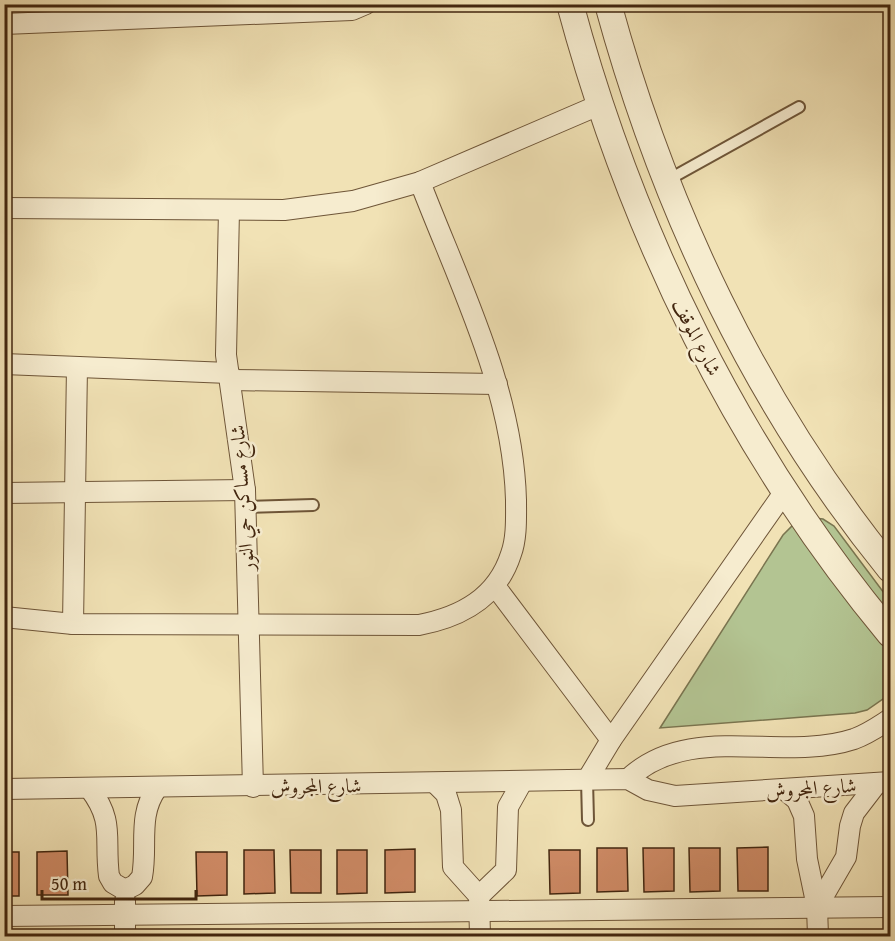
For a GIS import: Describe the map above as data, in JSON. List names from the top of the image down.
{
  "streets": {
    "street": ["شارع الموقف", "شارع مساكن حي النور", "شارع المجروش"]
  },
  "crossings": [
    ["شارع مساكن حي النور", "شارع المجروش"]
  ],
  "scale_bar": "50 m"
}
